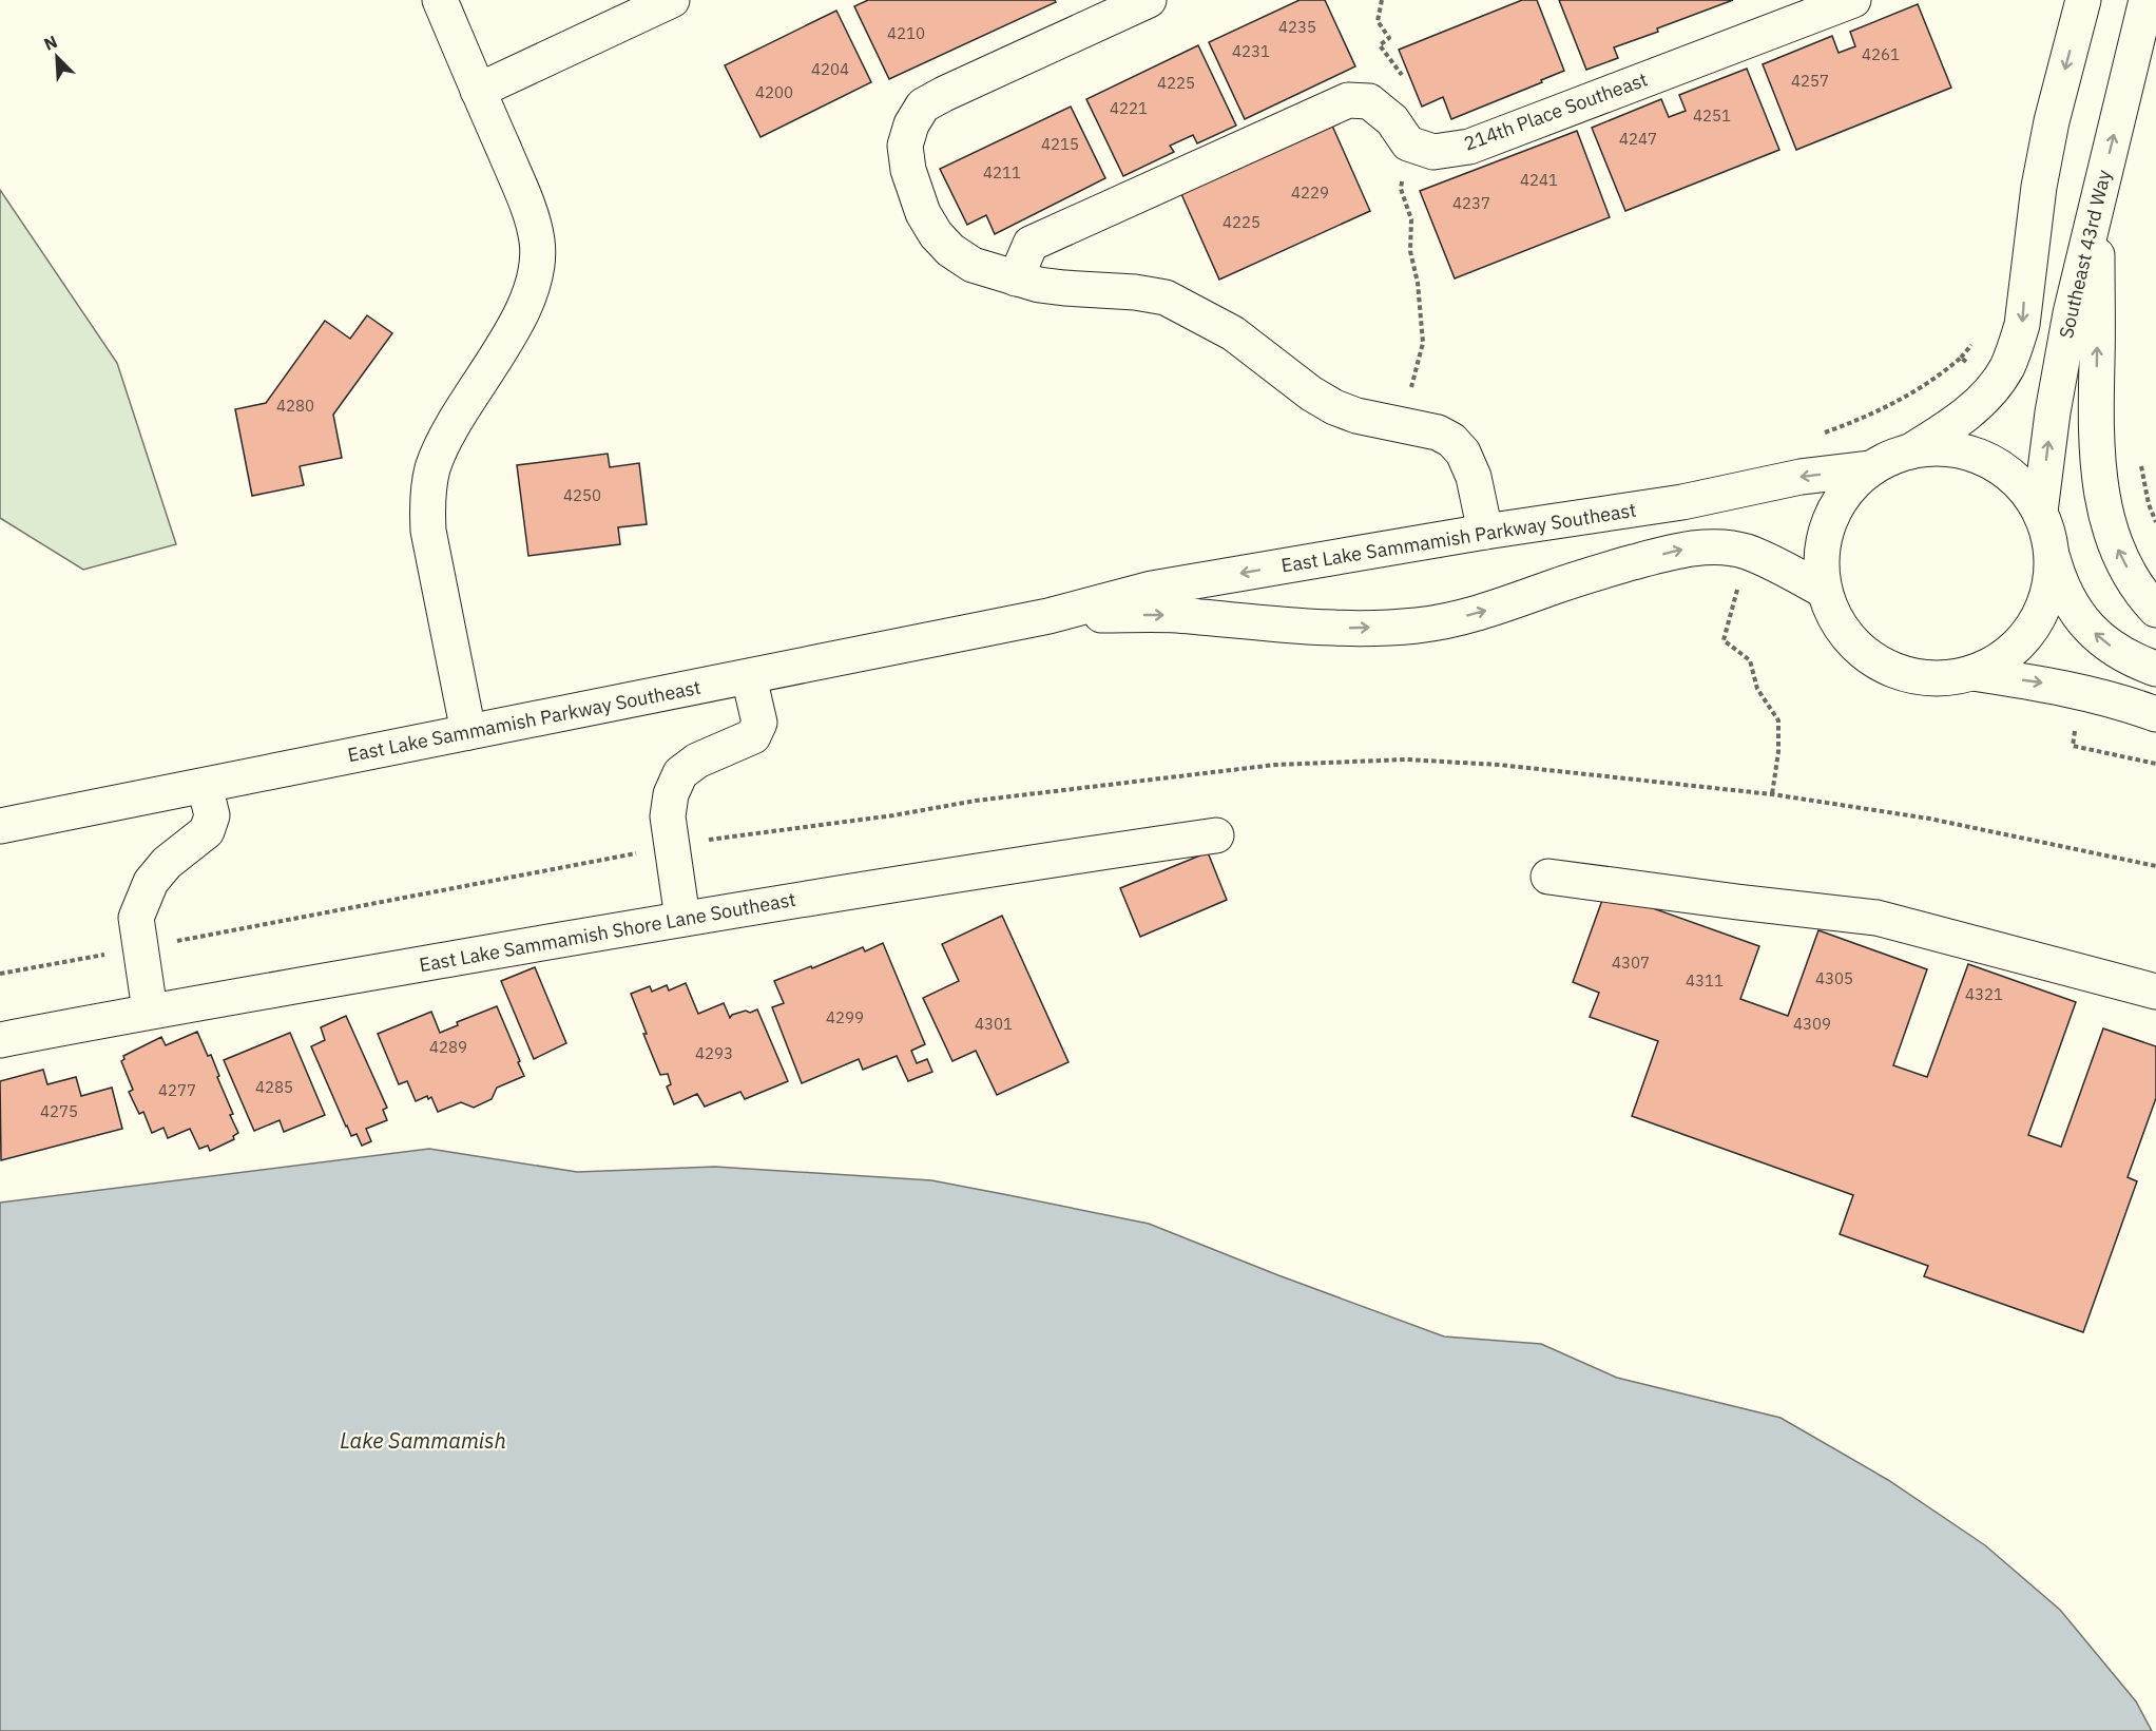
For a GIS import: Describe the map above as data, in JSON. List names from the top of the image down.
{
  "streets": {
    "main road": [
      "214th Place Southeast",
      "Southeast 43rd Way",
      "East Lake Sammamish Parkway Southeast",
      "East Lake Sammamish Shore Lane Southeast"
    ]
  },
  "water": ["Lake Sammamish"],
  "house_numbers": [
    "4235",
    "4210",
    "4231",
    "4261",
    "4204",
    "4257",
    "4225",
    "4200",
    "4221",
    "4251",
    "4247",
    "4215",
    "4211",
    "4241",
    "4229",
    "4237",
    "4225",
    "4280",
    "4250",
    "4307",
    "4305",
    "4311",
    "4321",
    "4299",
    "4301",
    "4309",
    "4289",
    "4293",
    "4285",
    "4277",
    "4275"
  ],
  "north": "top left"
}
